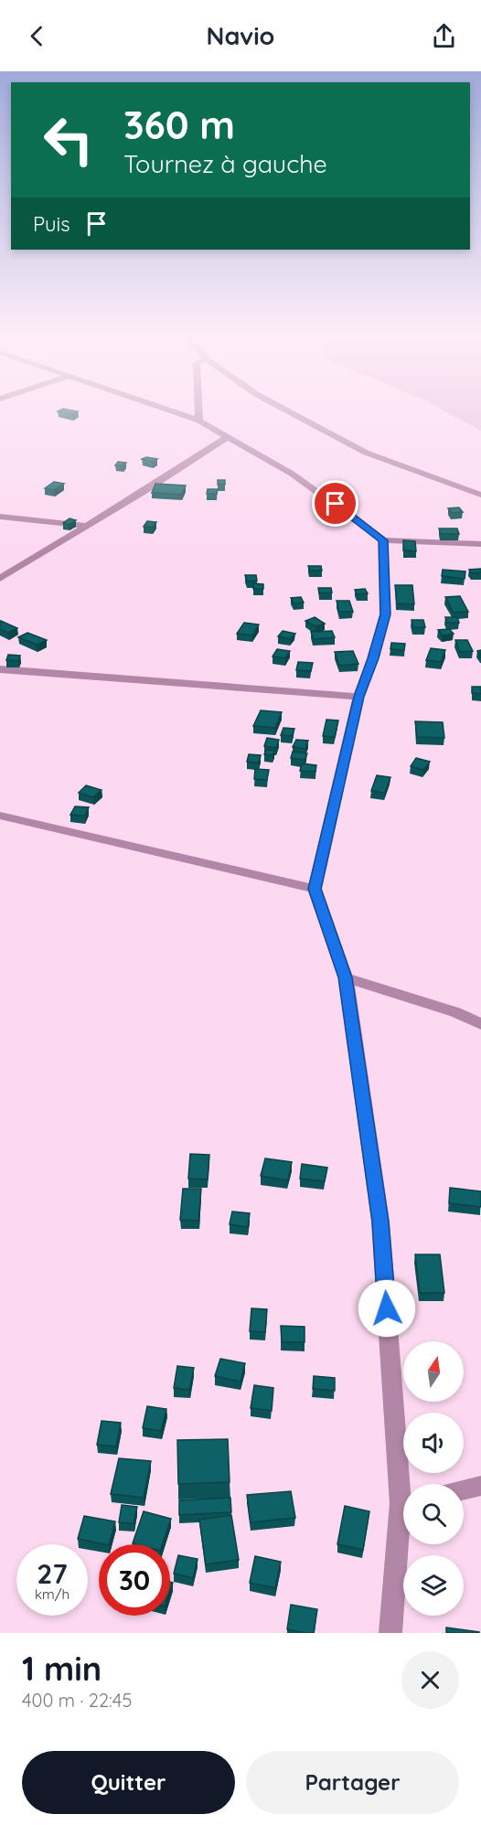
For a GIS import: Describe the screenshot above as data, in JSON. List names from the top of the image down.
{
  "north": "top",
  "page": {
    "header": "Navio",
    "turn": ["360 m", "Tournez à gauche"],
    "then": "Puis",
    "speed": "27 km/h",
    "limit": "30",
    "heading": ["1 min", "400 m · 22:45"],
    "buttons": ["Quitter", "Partager"]
  }
}
